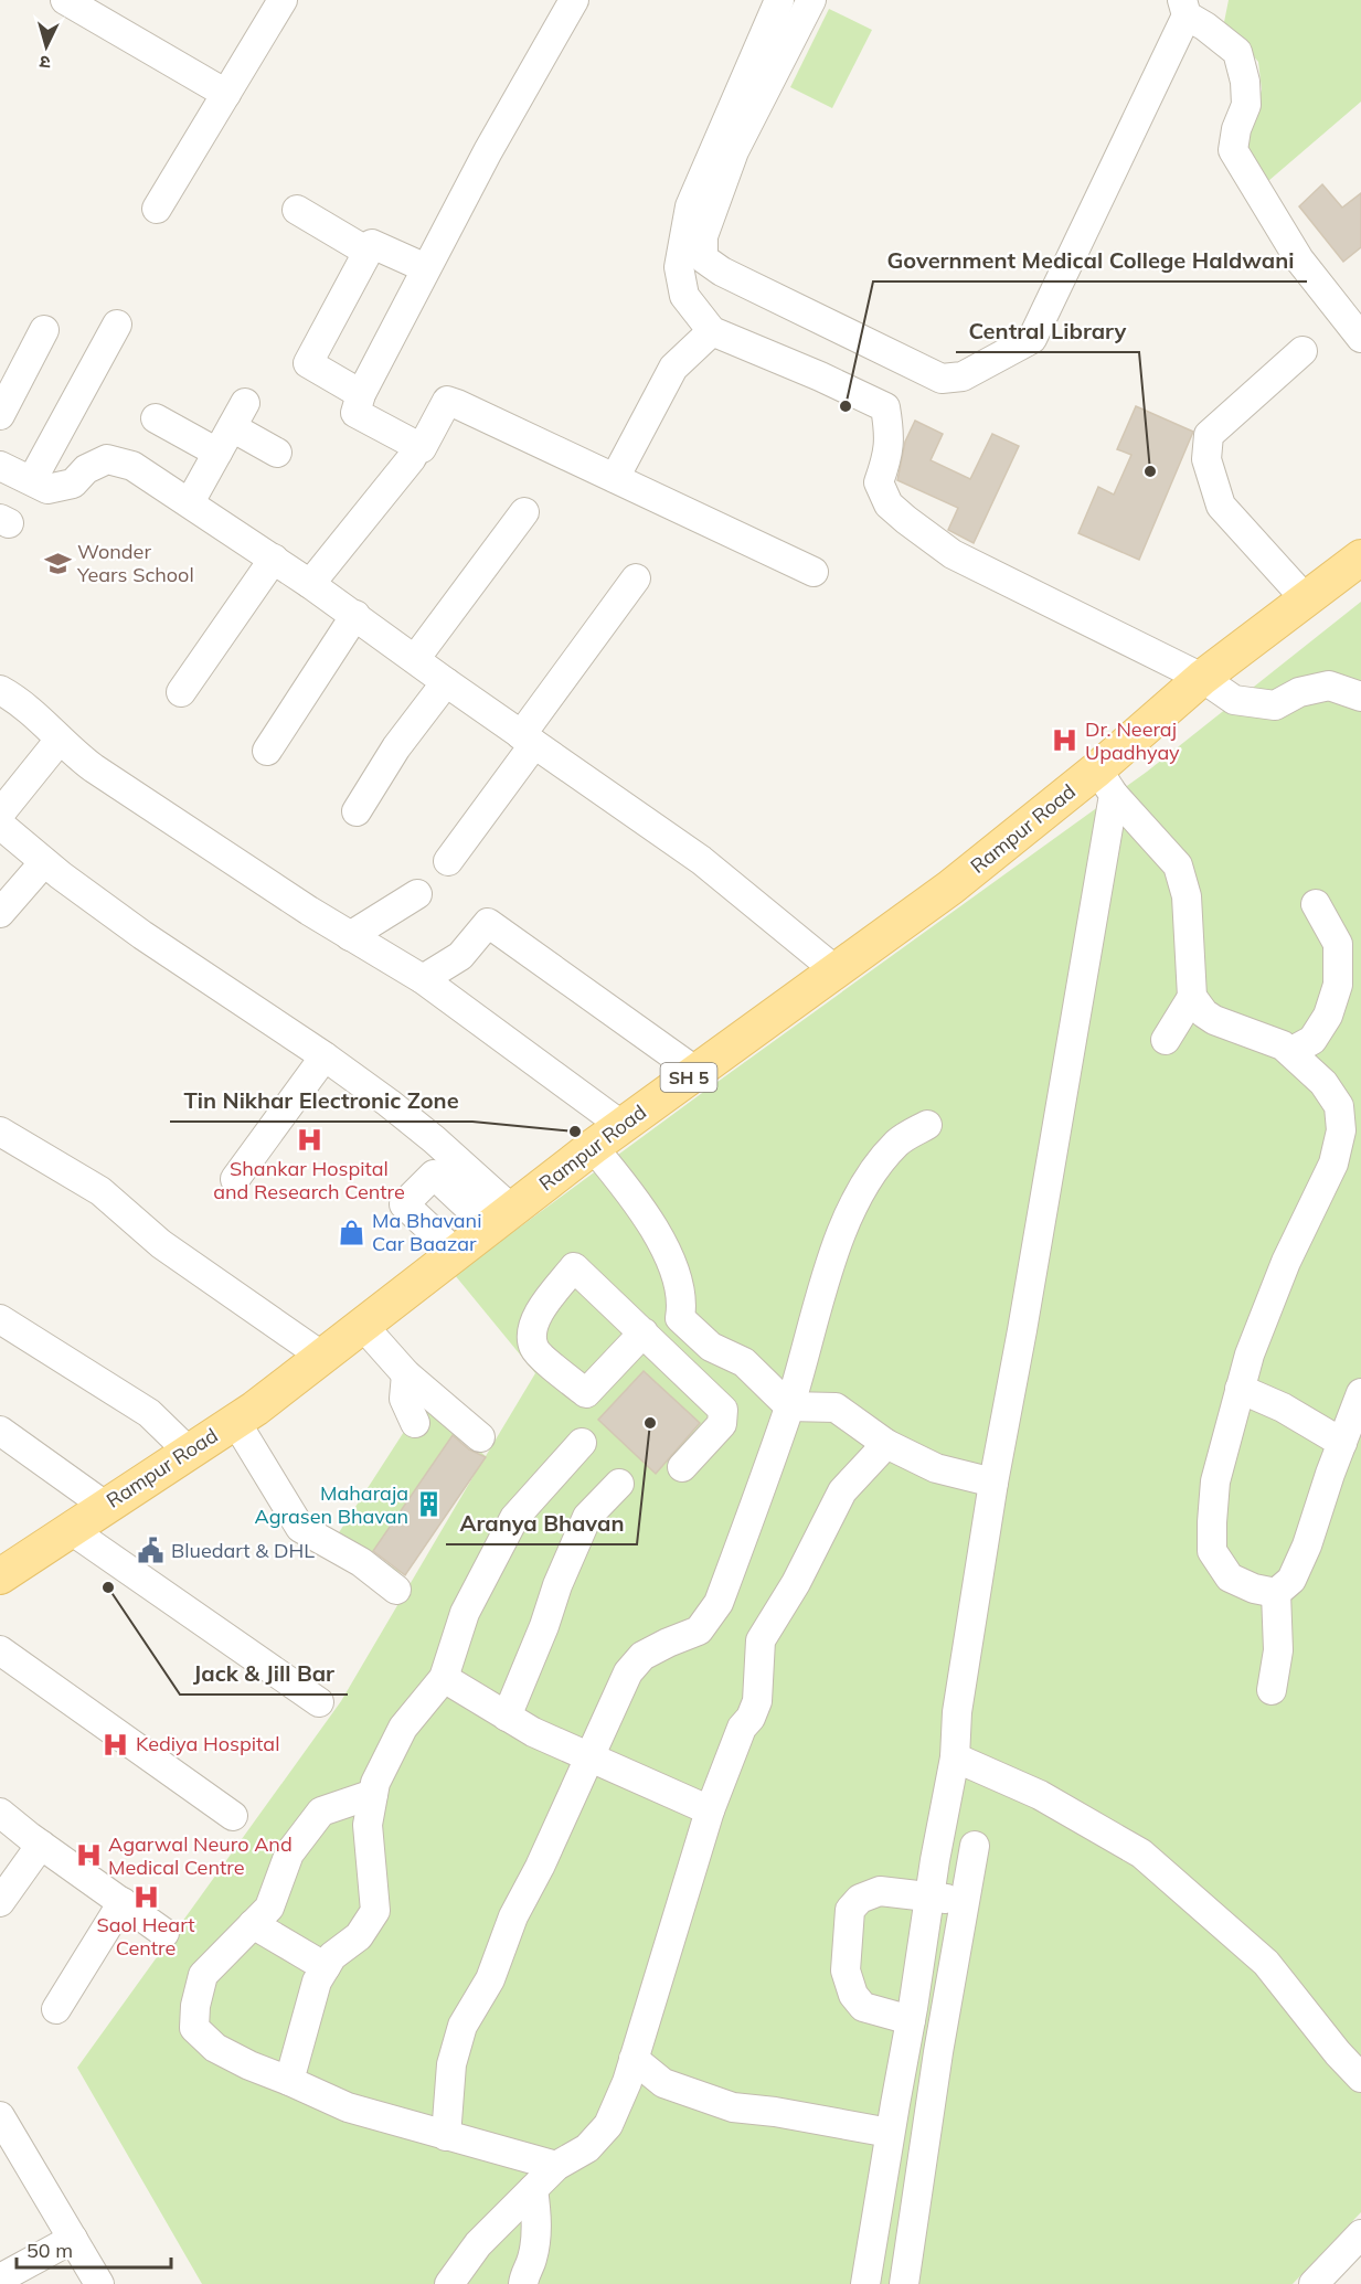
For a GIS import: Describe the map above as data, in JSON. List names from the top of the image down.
{
  "streets": {
    "main road": ["Rampur Road", "SH 5"]
  },
  "places": {
    "other": [
      "Government Medical College Haldwani",
      "Central Library",
      "Tin Nikhar Electronic Zone",
      "Aranya Bhavan",
      "Jack & Jill Bar"
    ],
    "school or university": ["Wonder Years School"],
    "hospital": [
      "Dr. Neeraj Upadhyay",
      "Shankar Hospital and Research Centre",
      "Kediya Hospital",
      "Agarwal Neuro And Medical Centre",
      "Saol Heart Centre"
    ],
    "shop": ["Ma Bhavani Car Baazar"],
    "building": ["Maharaja Agrasen Bhavan"],
    "public building": ["Bluedart & DHL"]
  },
  "scale_bar": "50 m",
  "north": "bottom"
}
